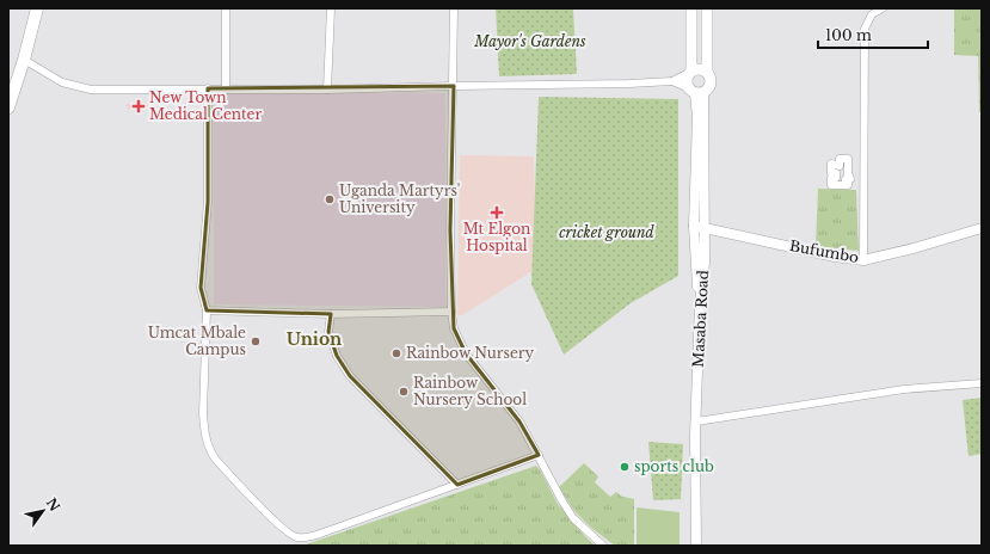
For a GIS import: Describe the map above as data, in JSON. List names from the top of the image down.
{
  "streets": {
    "street": ["Bufumbo", "Masaba Road"]
  },
  "crossings": [
    ["Bufumbo", "Masaba Road"]
  ],
  "districts": ["Union"],
  "parks": ["Mayor's Gardens", "cricket ground"],
  "places": {
    "health": ["New Town Medical Center", "Mt Elgon Hospital"],
    "other": [
      "Uganda Martyrs' University",
      "Umcat Mbale Campus",
      "Rainbow Nursery",
      "Rainbow Nursery School",
      "sports club"
    ]
  },
  "scale_bar": "100 m",
  "north": "top right"
}
